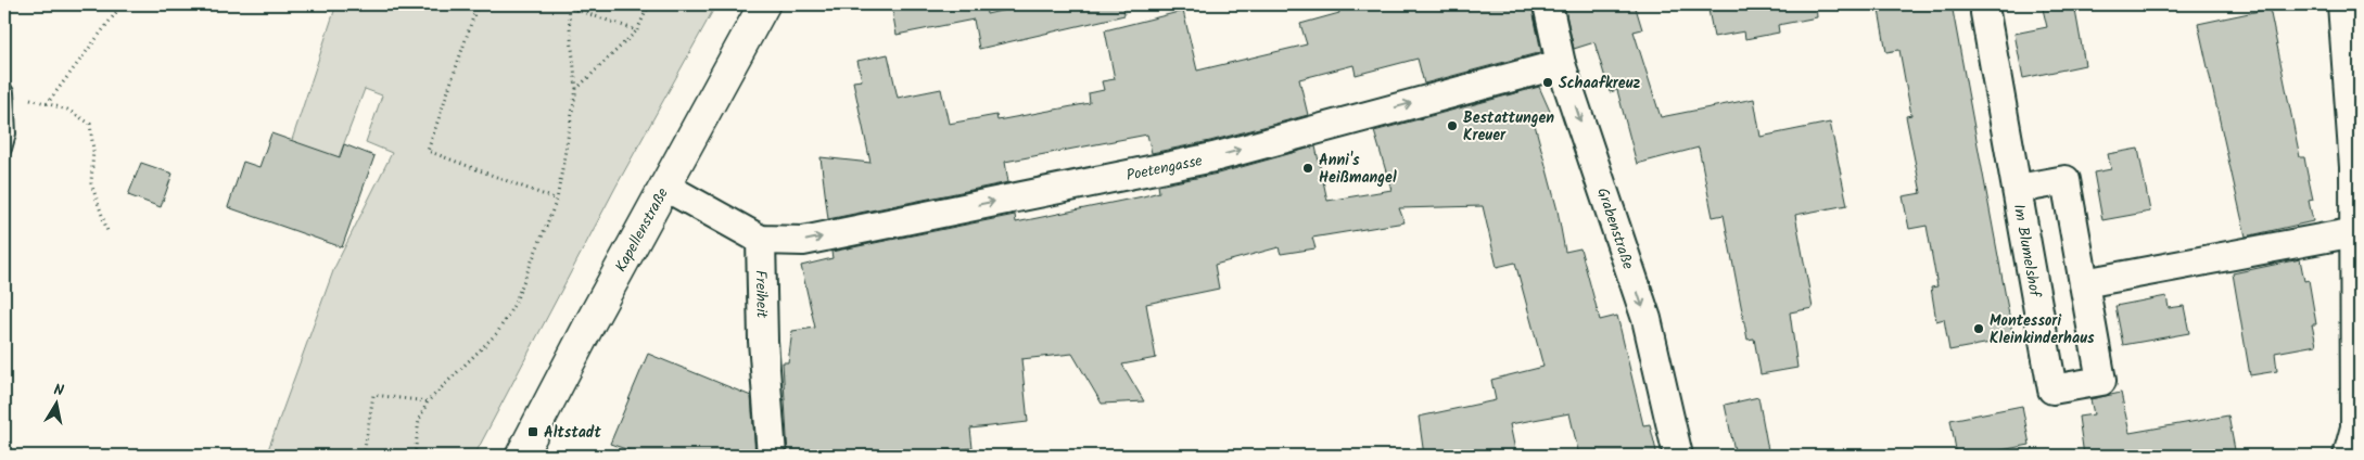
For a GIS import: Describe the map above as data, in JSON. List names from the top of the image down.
{
  "streets": {
    "street": [
      "Poetengasse",
      "Grabenstraße",
      "Kapellenstraße",
      "Im Blumelshof",
      "Freiheit"
    ]
  },
  "crossings": [
    ["Poetengasse", "Grabenstraße"],
    ["Poetengasse", "Freiheit"]
  ],
  "one_way": ["Poetengasse", "Grabenstraße"],
  "places": {
    "other": [
      "Schaafkreuz",
      "Bestattungen Kreuer",
      "Anni's Heißmangel",
      "Montessori Kleinkinderhaus"
    ],
    "transit": ["Altstadt"]
  },
  "north": "top"
}
